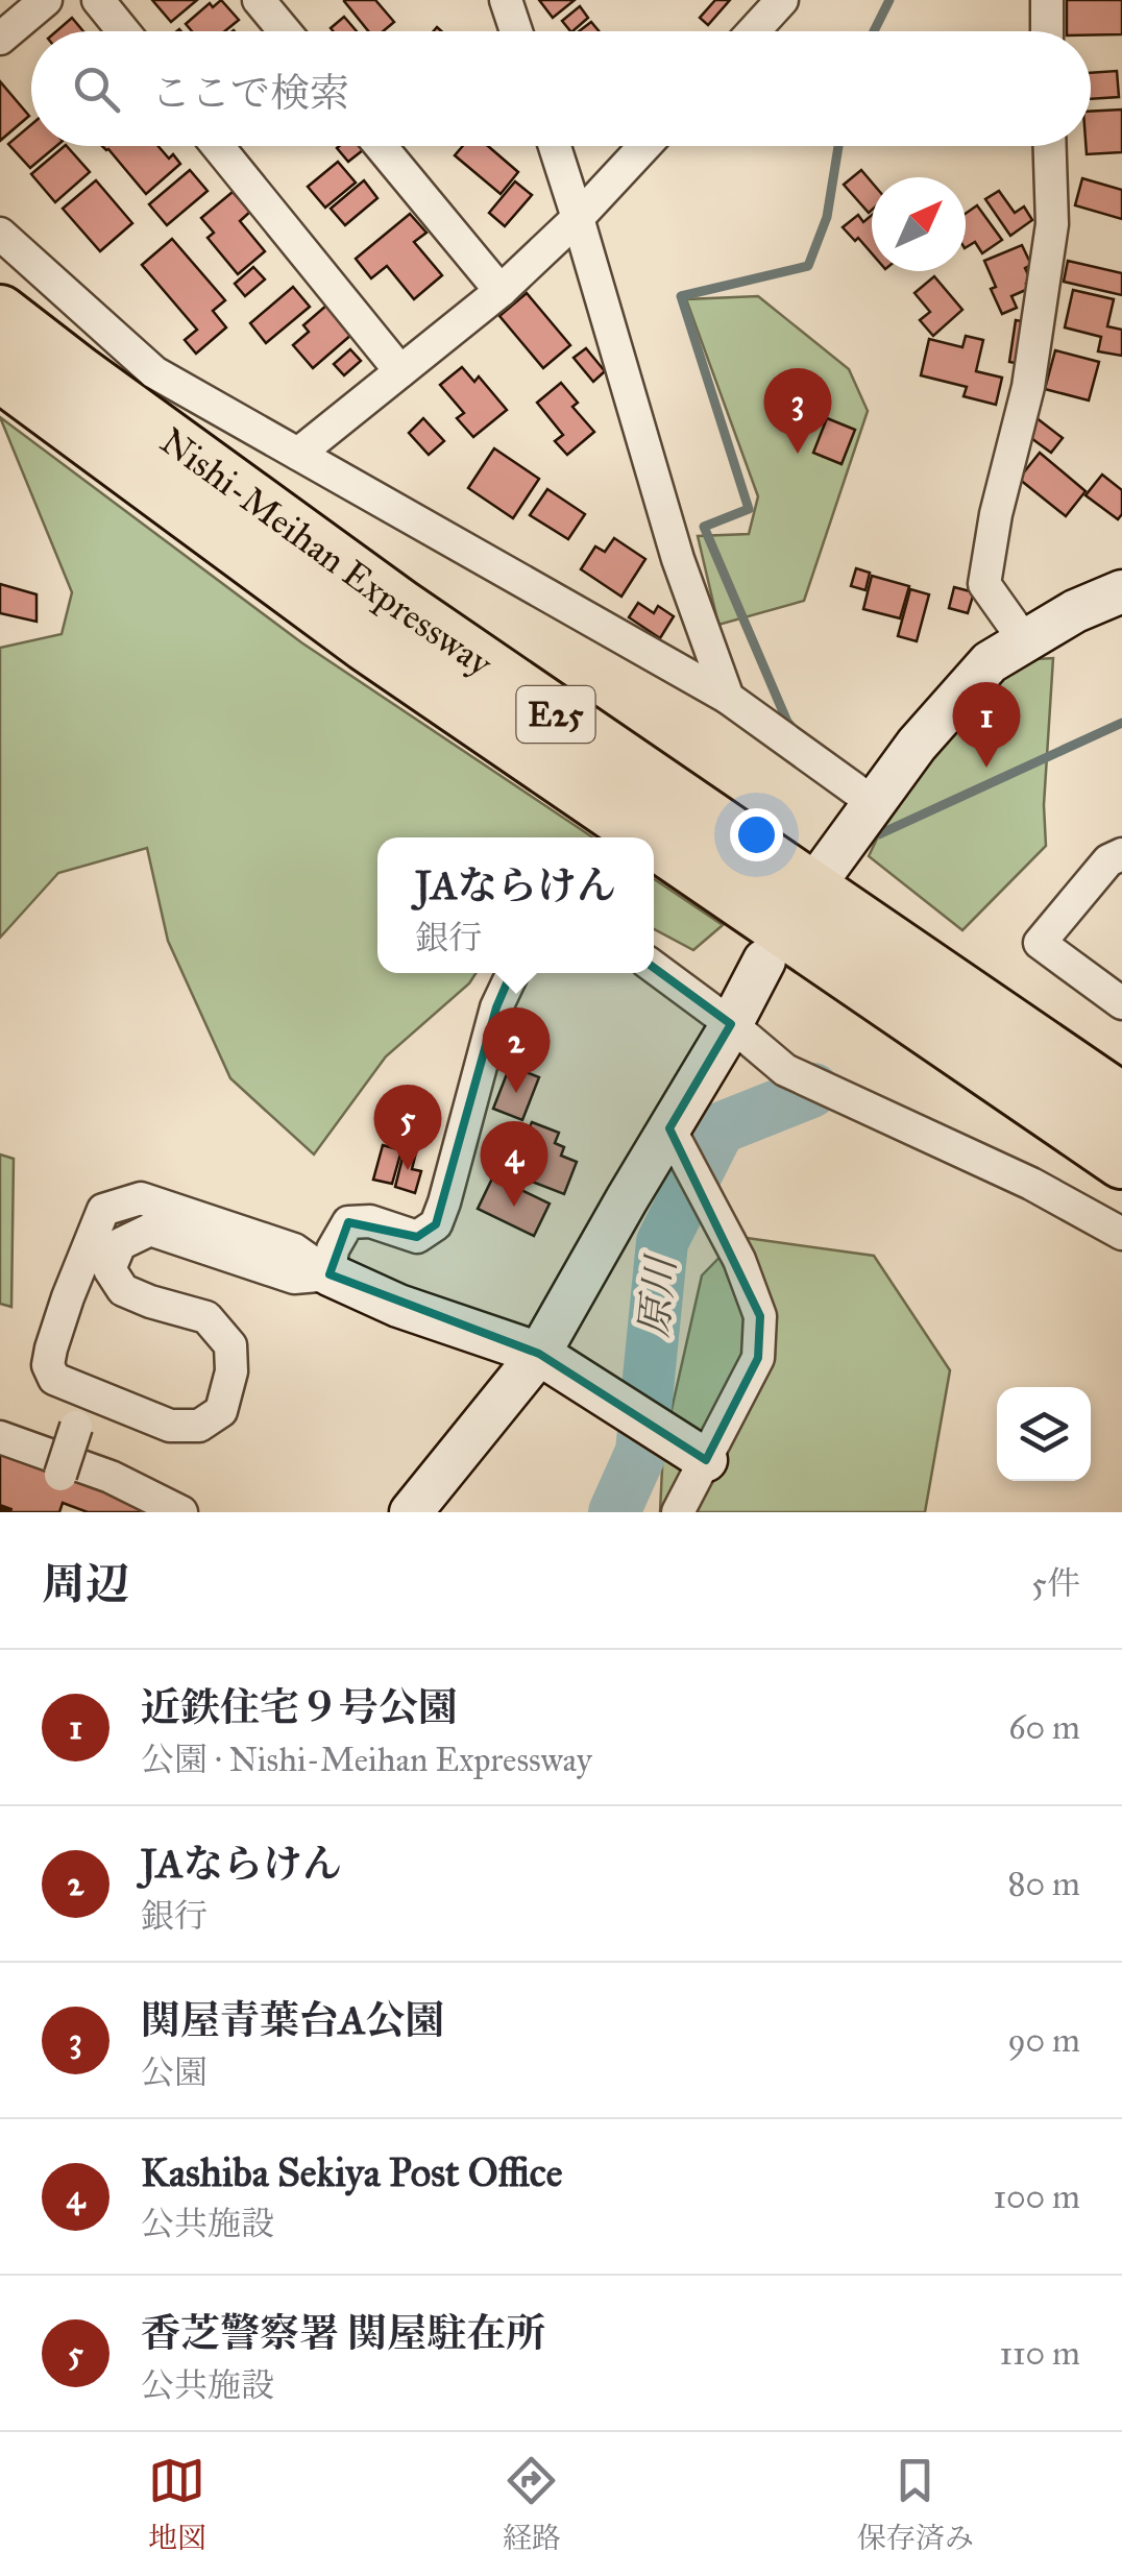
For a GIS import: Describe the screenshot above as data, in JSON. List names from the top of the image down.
{
  "streets": {
    "highway": ["Nishi-Meihan Expressway", "E25"]
  },
  "water": ["原川"],
  "north": "top right",
  "page": {
    "search": "ここで検索",
    "pins": [
      "3",
      "1",
      "2",
      "5",
      "4"
    ],
    "popup": ["JAならけん", "銀行"],
    "heading": ["周辺", "5件"],
    "list": [
      {
        "mark": "1",
        "name": "近鉄住宅９号公園",
        "note": "公園 · Nishi-Meihan Expressway",
        "value": "60 m"
      },
      {
        "mark": "2",
        "name": "JAならけん",
        "note": "銀行",
        "value": "80 m"
      },
      {
        "mark": "3",
        "name": "関屋青葉台A公園",
        "note": "公園",
        "value": "90 m"
      },
      {
        "mark": "4",
        "name": "Kashiba Sekiya Post Office",
        "note": "公共施設",
        "value": "100 m"
      },
      {
        "mark": "5",
        "name": "香芝警察署 関屋駐在所",
        "note": "公共施設",
        "value": "110 m"
      }
    ],
    "nav": ["地図", "経路", "保存済み"]
  }
}
